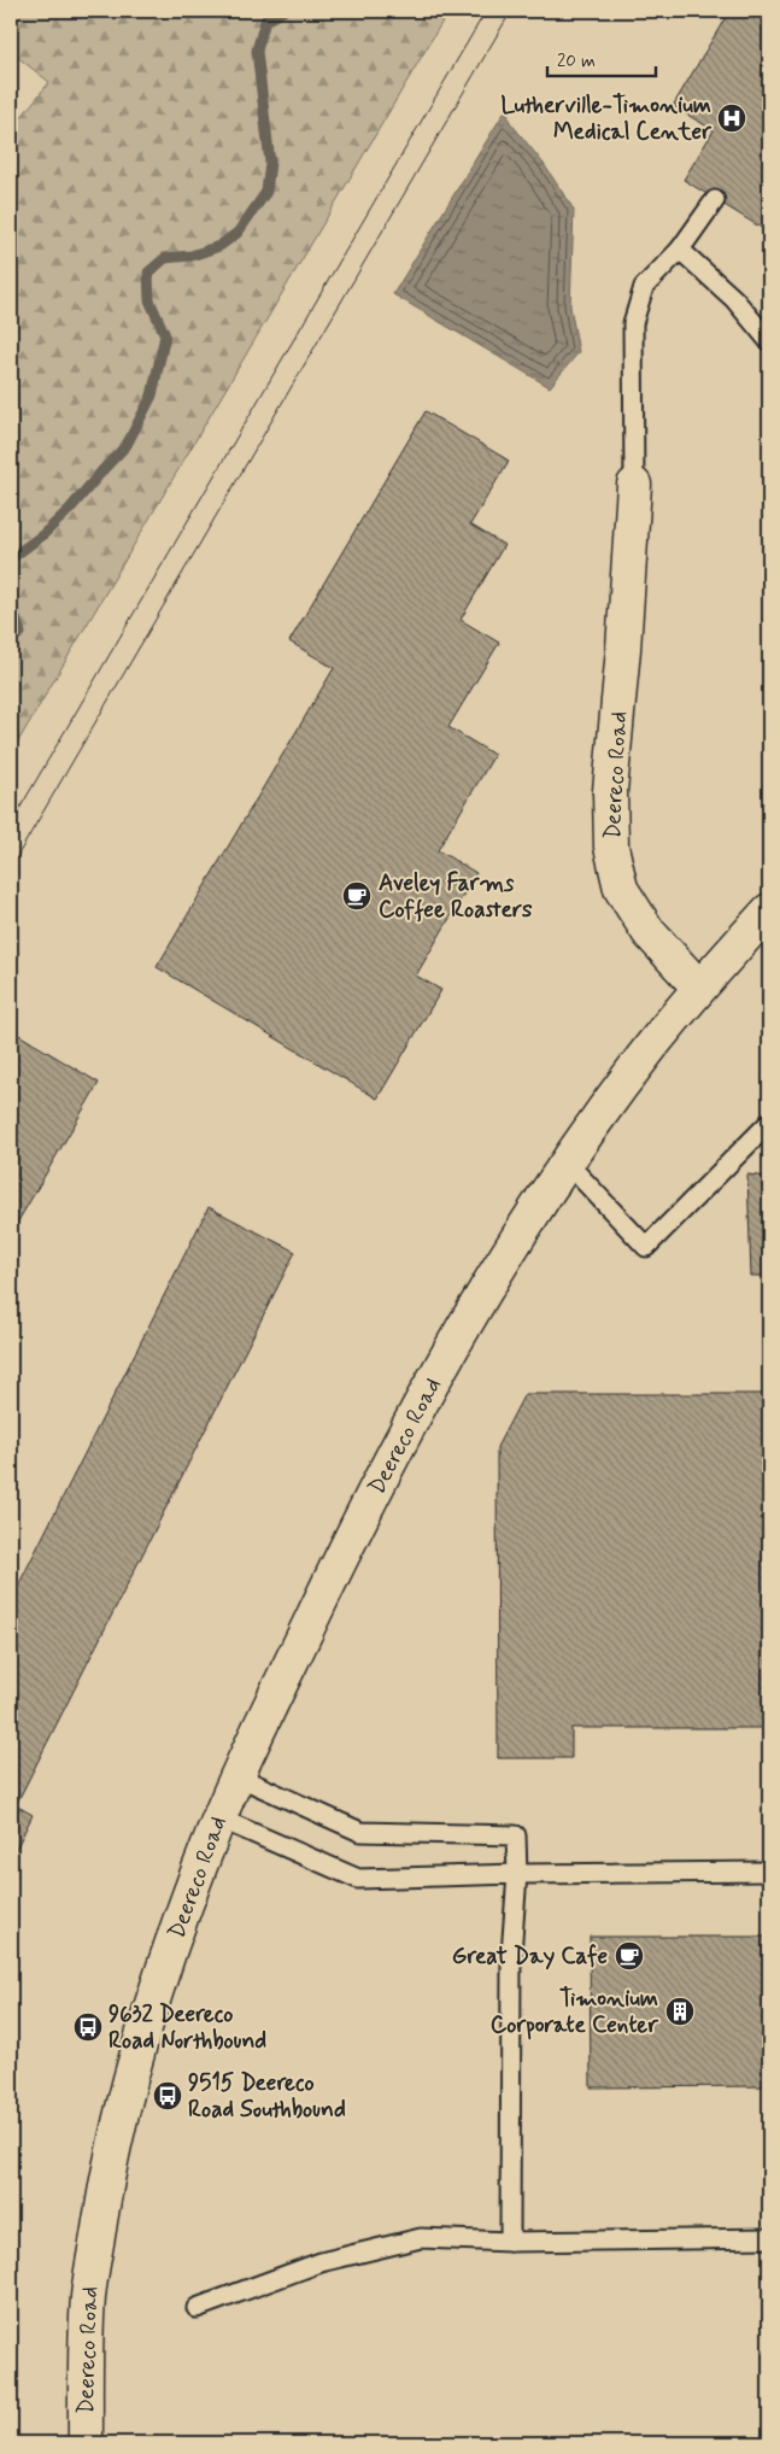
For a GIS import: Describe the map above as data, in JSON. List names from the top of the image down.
{
  "streets": {
    "main road": ["Deereco Road"]
  },
  "places": {
    "hospital": ["Lutherville-Timonium Medical Center"],
    "cafe": ["Aveley Farms Coffee Roasters", "Great Day Cafe"],
    "building": ["Timonium Corporate Center"],
    "bus stop": ["9632 Deereco Road Northbound", "9515 Deereco Road Southbound"]
  },
  "scale_bar": "20 m"
}
